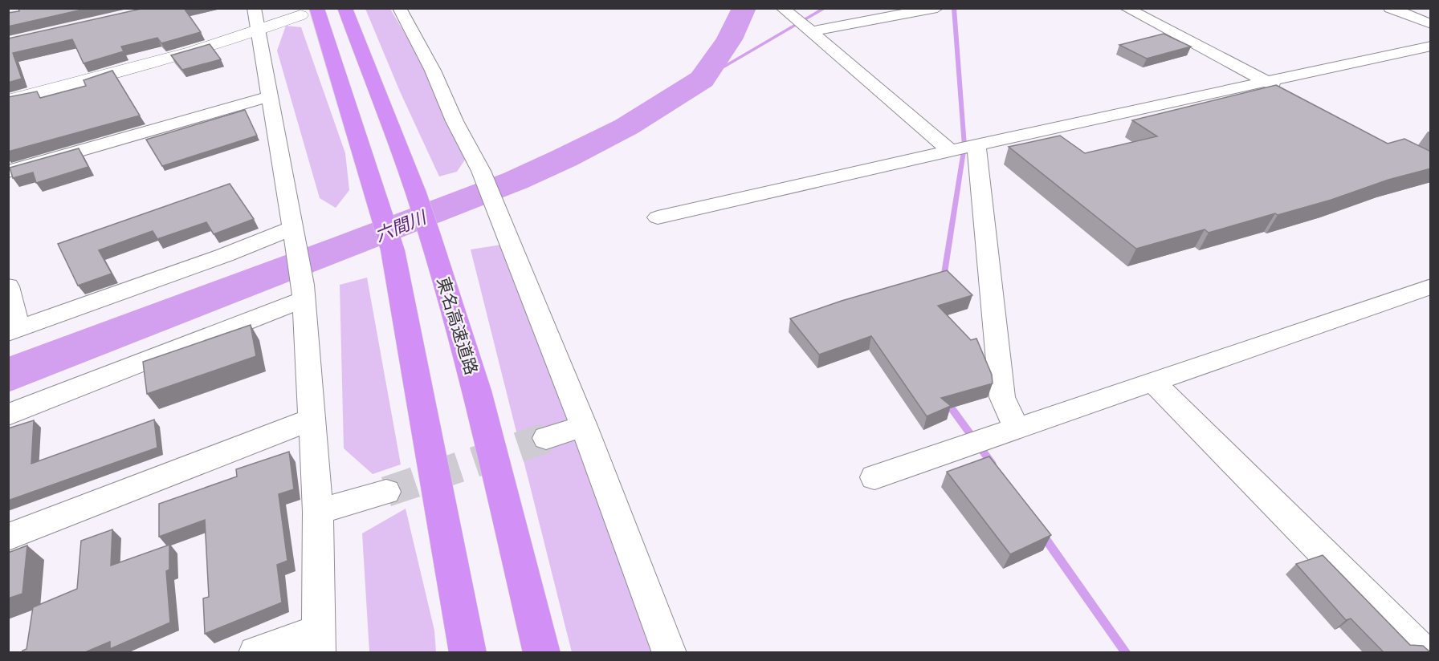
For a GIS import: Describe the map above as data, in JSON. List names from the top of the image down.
{
  "streets": {
    "highway": ["東名高速道路"]
  },
  "water": ["六間川"]
}
